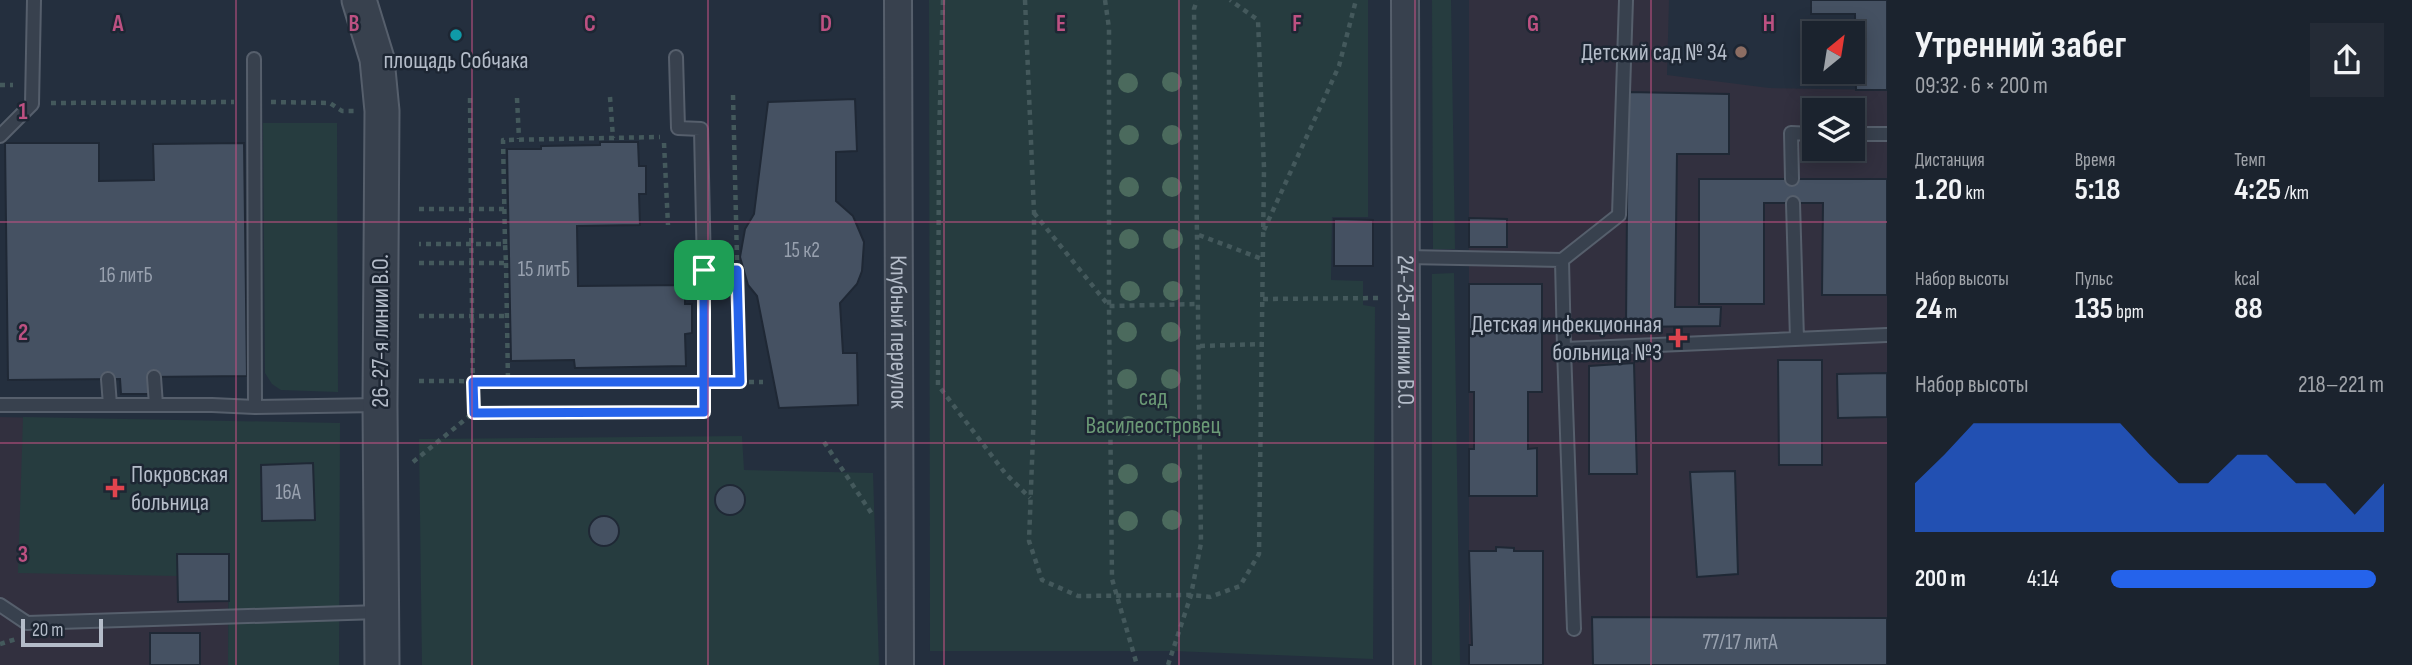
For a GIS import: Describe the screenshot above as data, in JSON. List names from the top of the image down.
{
  "streets": {
    "street": ["26-27-я линии В.О.", "24-25-я линии В.О.", "Клубный переулок"]
  },
  "parks": ["сад Василеостровец"],
  "places": {
    "other": ["площадь Собчака", "Детский сад № 34"],
    "health": ["Детская инфекционная больница №3", "Покровская больница"]
  },
  "house_numbers": [
    "15 к2",
    "15 литБ",
    "16 литБ",
    "16А",
    "77/17 литА"
  ],
  "scale_bar": "20 m",
  "north": "top right",
  "page": {
    "heading": ["Утренний забег", "09:32 · 6 × 200 m"],
    "stats": [
      ["Дистанция", "1.20 km"],
      ["Время", "5:18"],
      ["Темп", "4:25 /km"],
      ["Набор высоты", "24 m"],
      ["Пульс", "135 bpm"],
      ["kcal", "88"]
    ],
    "chart": ["Набор высоты", "218–221 m"],
    "list": [
      {
        "name": "200 m",
        "note": "4:14"
      }
    ],
    "scale": "20 m"
  },
  "grid": {
    "columns": [
      "A",
      "B",
      "C",
      "D",
      "E",
      "F",
      "G",
      "H"
    ],
    "rows": ["1", "2", "3"]
  }
}
